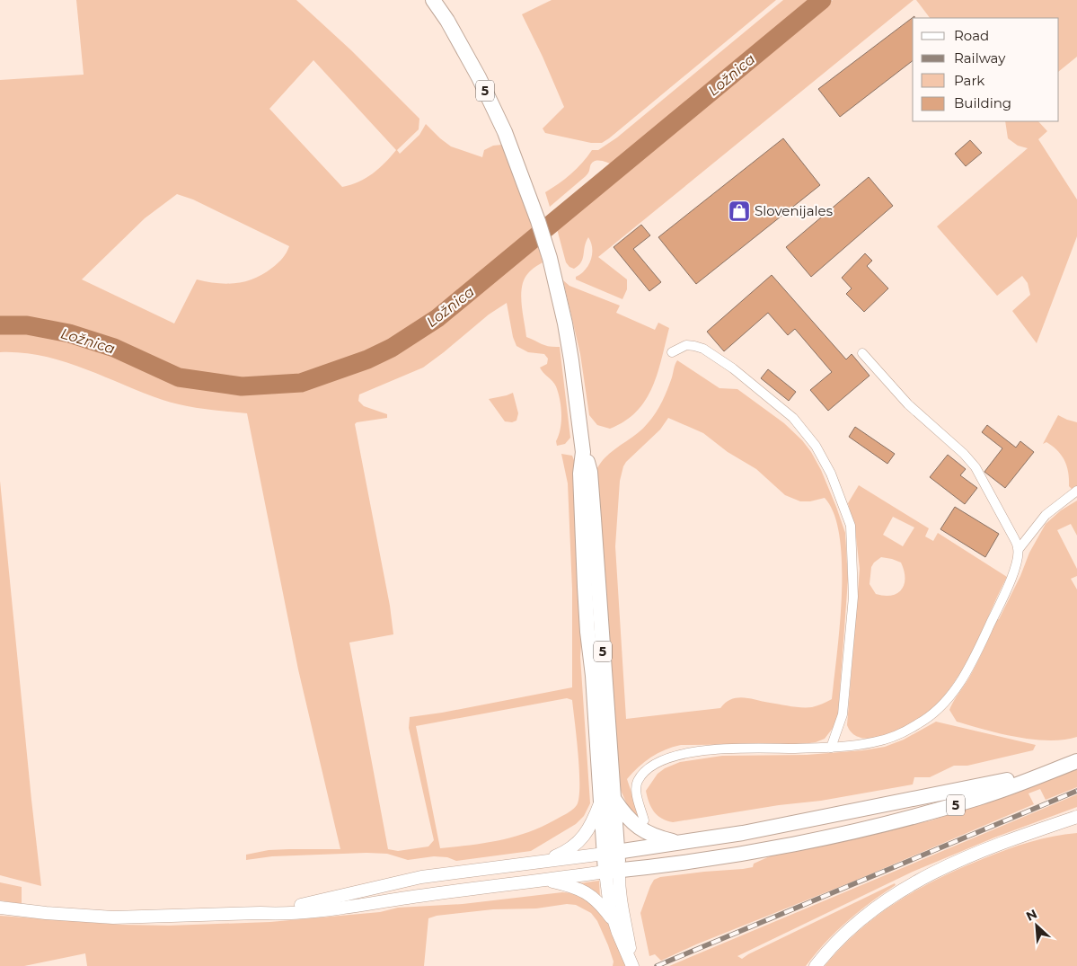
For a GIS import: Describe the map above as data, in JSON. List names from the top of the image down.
{
  "streets": {
    "main road": ["5"]
  },
  "water": ["Ložnica"],
  "places": {
    "shop": ["Slovenijales"]
  },
  "legend": [
    "Road",
    "Railway",
    "Park",
    "Building"
  ],
  "north": "top left"
}
